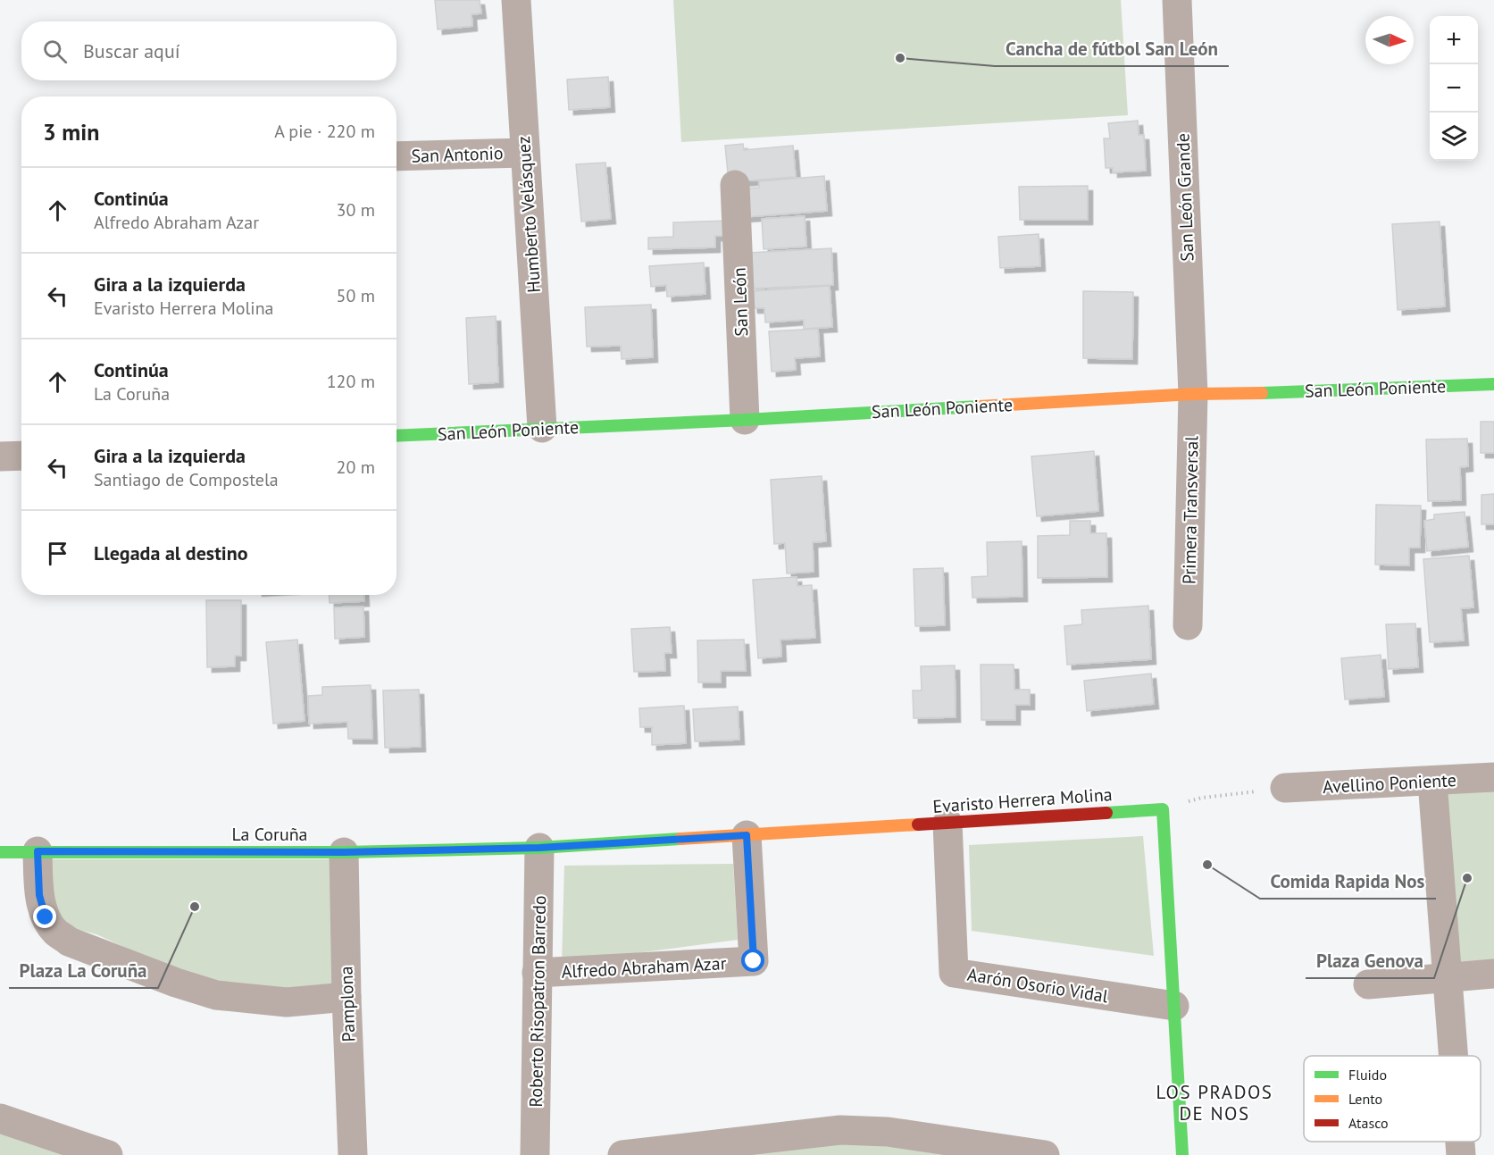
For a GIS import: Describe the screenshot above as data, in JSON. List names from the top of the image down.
{
  "streets": {
    "street": [
      "San Antonio",
      "San León Grande",
      "Humberto Velásquez",
      "San León",
      "San León Poniente",
      "Primera Transversal",
      "Avellino Poniente",
      "Evaristo Herrera Molina",
      "La Coruña",
      "Alfredo Abraham Azar",
      "Aarón Osorio Vidal",
      "Roberto Risopatron Barredo",
      "Pamplona"
    ]
  },
  "crossings": [
    ["San Antonio", "Humberto Velásquez"],
    ["San León Grande", "San León Poniente"],
    ["San León Grande", "Primera Transversal"],
    ["Humberto Velásquez", "San León Poniente"],
    ["San León", "San León Poniente"],
    ["San León Poniente", "Primera Transversal"],
    ["Evaristo Herrera Molina", "La Coruña"],
    ["Evaristo Herrera Molina", "Alfredo Abraham Azar"],
    ["Evaristo Herrera Molina", "Aarón Osorio Vidal"],
    ["Evaristo Herrera Molina", "Roberto Risopatron Barredo"],
    ["La Coruña", "Roberto Risopatron Barredo"],
    ["La Coruña", "Pamplona"],
    ["Alfredo Abraham Azar", "Roberto Risopatron Barredo"]
  ],
  "districts": ["LOS PRADOS DE NOS"],
  "places": [
    "Cancha de fútbol San León",
    "Comida Rapida Nos",
    "Plaza Genova",
    "Plaza La Coruña"
  ],
  "legend": ["Fluido", "Lento", "Atasco"],
  "north": "right",
  "page": {
    "map_buttons": ["+", "−"],
    "search": "Buscar aquí",
    "heading": ["3 min", "A pie · 220 m"],
    "list": [
      ["Continúa", "Alfredo Abraham Azar", "30 m"],
      ["Gira a la izquierda", "Evaristo Herrera Molina", "50 m"],
      ["Continúa", "La Coruña", "120 m"],
      ["Gira a la izquierda", "Santiago de Compostela", "20 m"],
      "Llegada al destino"
    ]
  }
}
